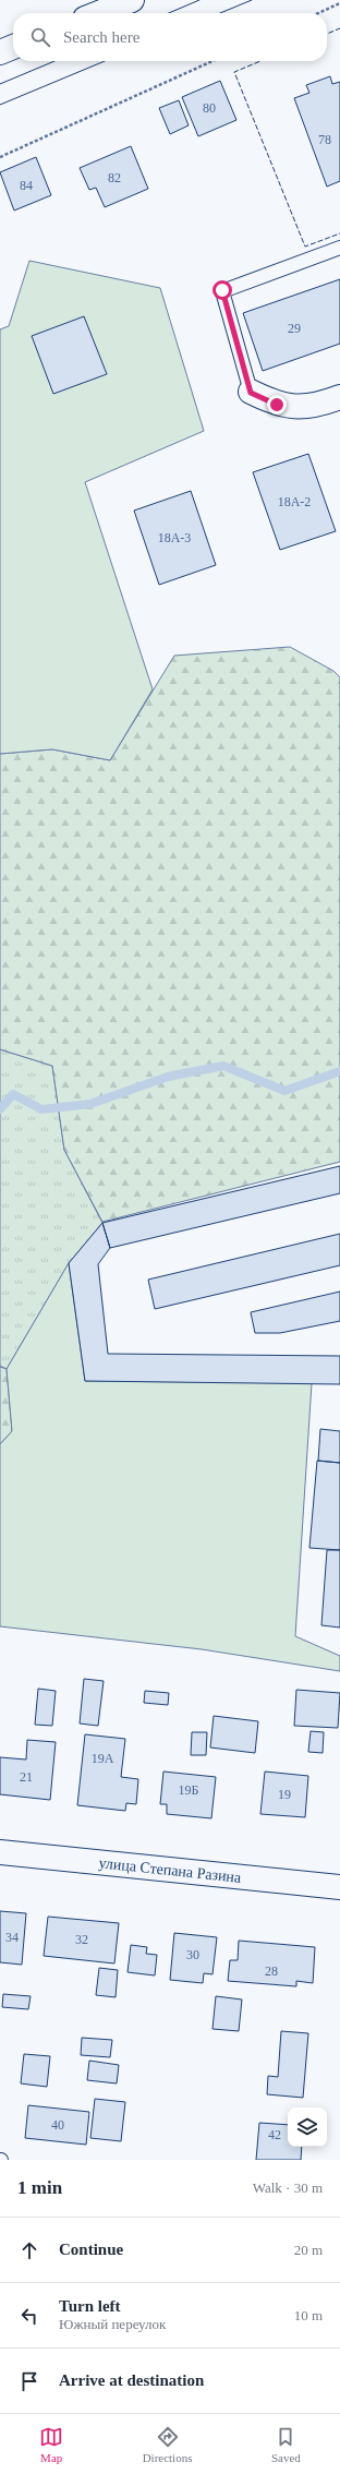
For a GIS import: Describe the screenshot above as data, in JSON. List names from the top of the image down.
{
  "streets": {
    "street": ["улица Степана Разина"]
  },
  "house_numbers": [
    "80",
    "78",
    "82",
    "84",
    "29",
    "18А-2",
    "18А-3",
    "19А",
    "21",
    "19Б",
    "19",
    "34",
    "32",
    "30",
    "28",
    "40",
    "42"
  ],
  "page": {
    "search": "Search here",
    "heading": ["1 min", "Walk · 30 m"],
    "list": [
      ["Continue", "20 m"],
      ["Turn left", "Южный переулок", "10 m"],
      "Arrive at destination"
    ],
    "nav": ["Map", "Directions", "Saved"]
  }
}
